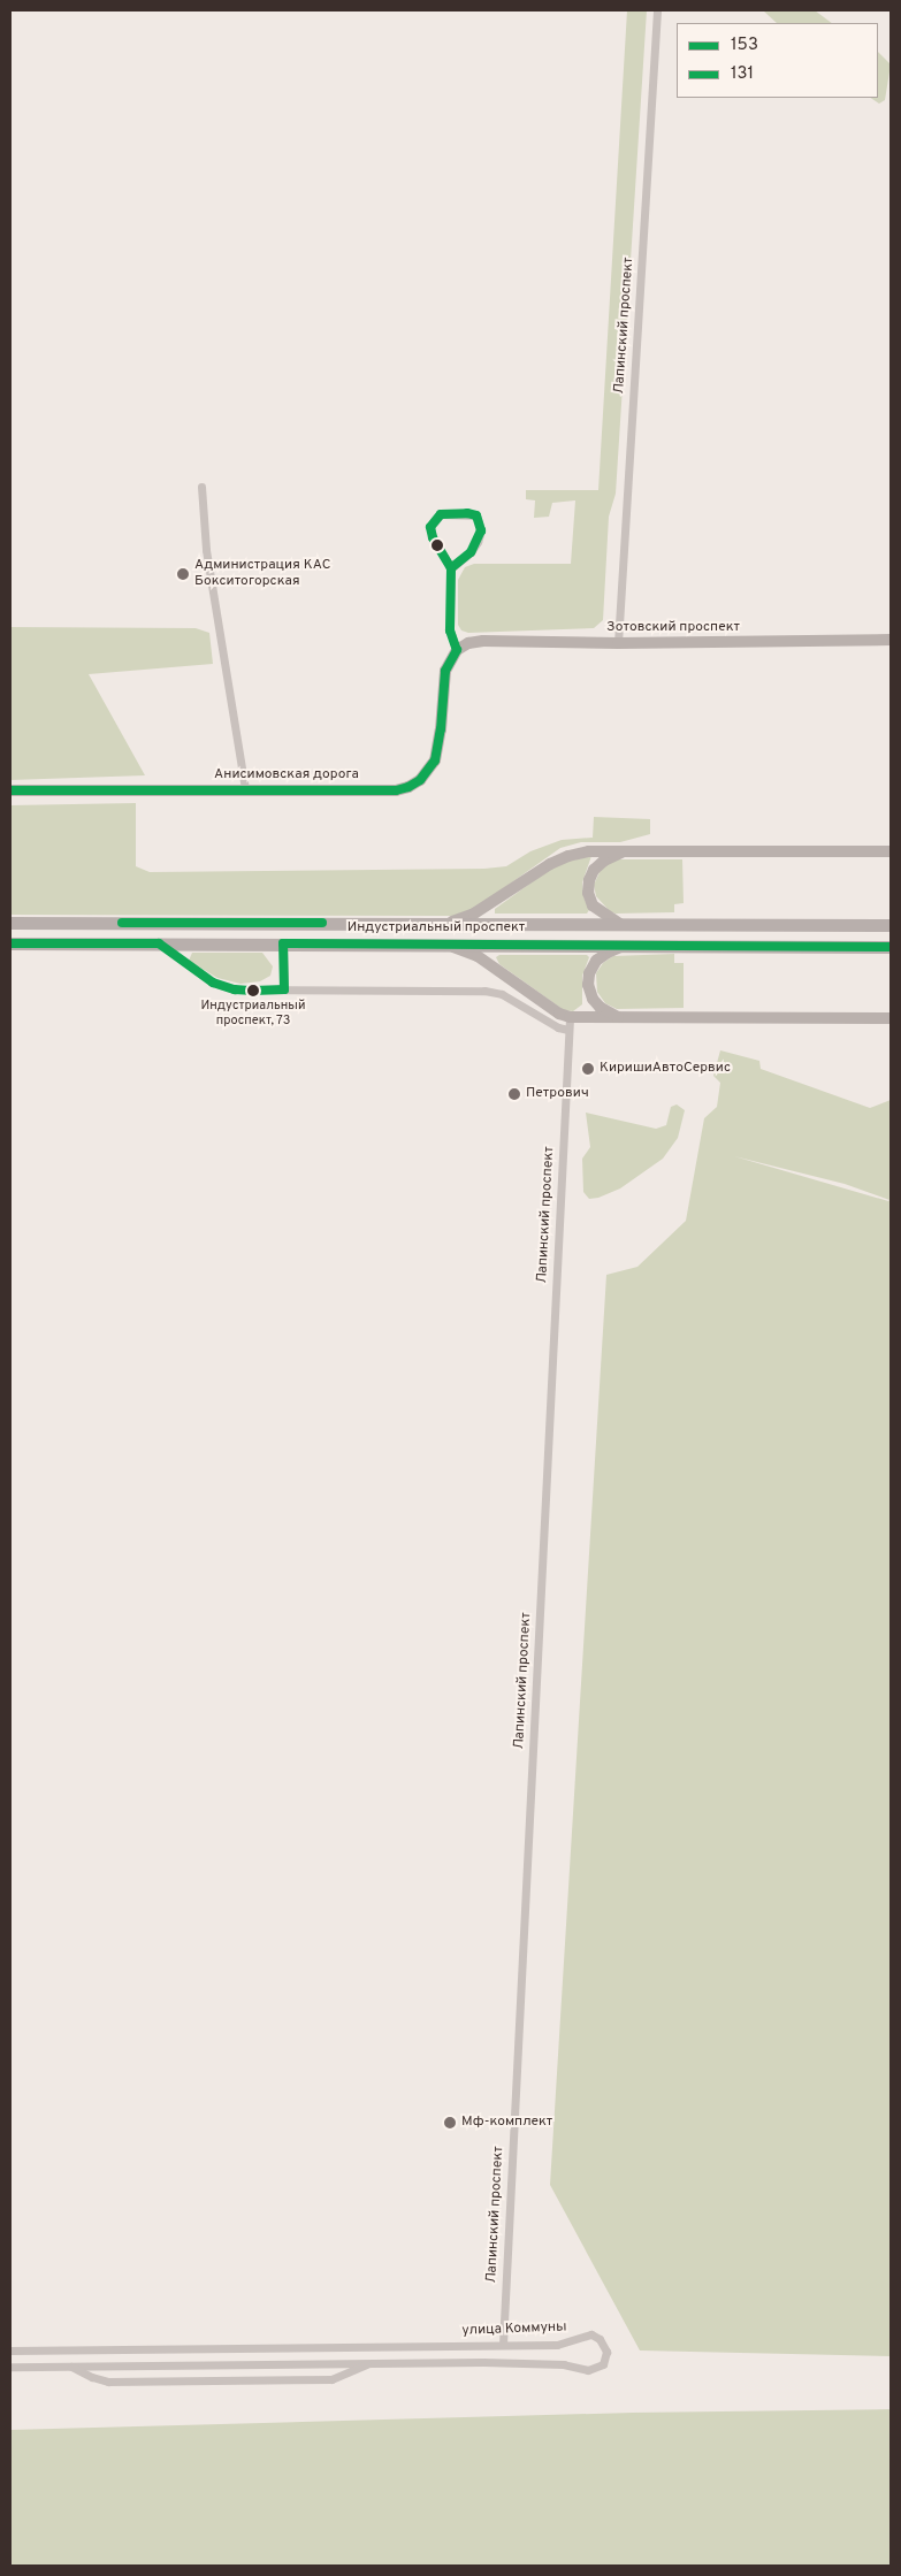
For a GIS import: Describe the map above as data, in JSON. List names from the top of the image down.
{
  "streets": {
    "main road": ["Индустриальный проспект"],
    "street": [
      "Лапинский проспект",
      "Зотовский проспект",
      "Анисимовская дорога",
      "улица Коммуны"
    ]
  },
  "crossings": [
    ["Лапинский проспект", "Зотовский проспект"],
    ["Лапинский проспект", "улица Коммуны"],
    ["Зотовский проспект", "Анисимовская дорога"]
  ],
  "places": [
    "Администрация КАС Бокситогорская",
    "Индустриальный проспект, 73",
    "КиришиАвтоСервис",
    "Петрович",
    "Мф-комплект"
  ],
  "lines": ["transit line 131", "transit line 153"],
  "legend": ["153", "131"]
}
